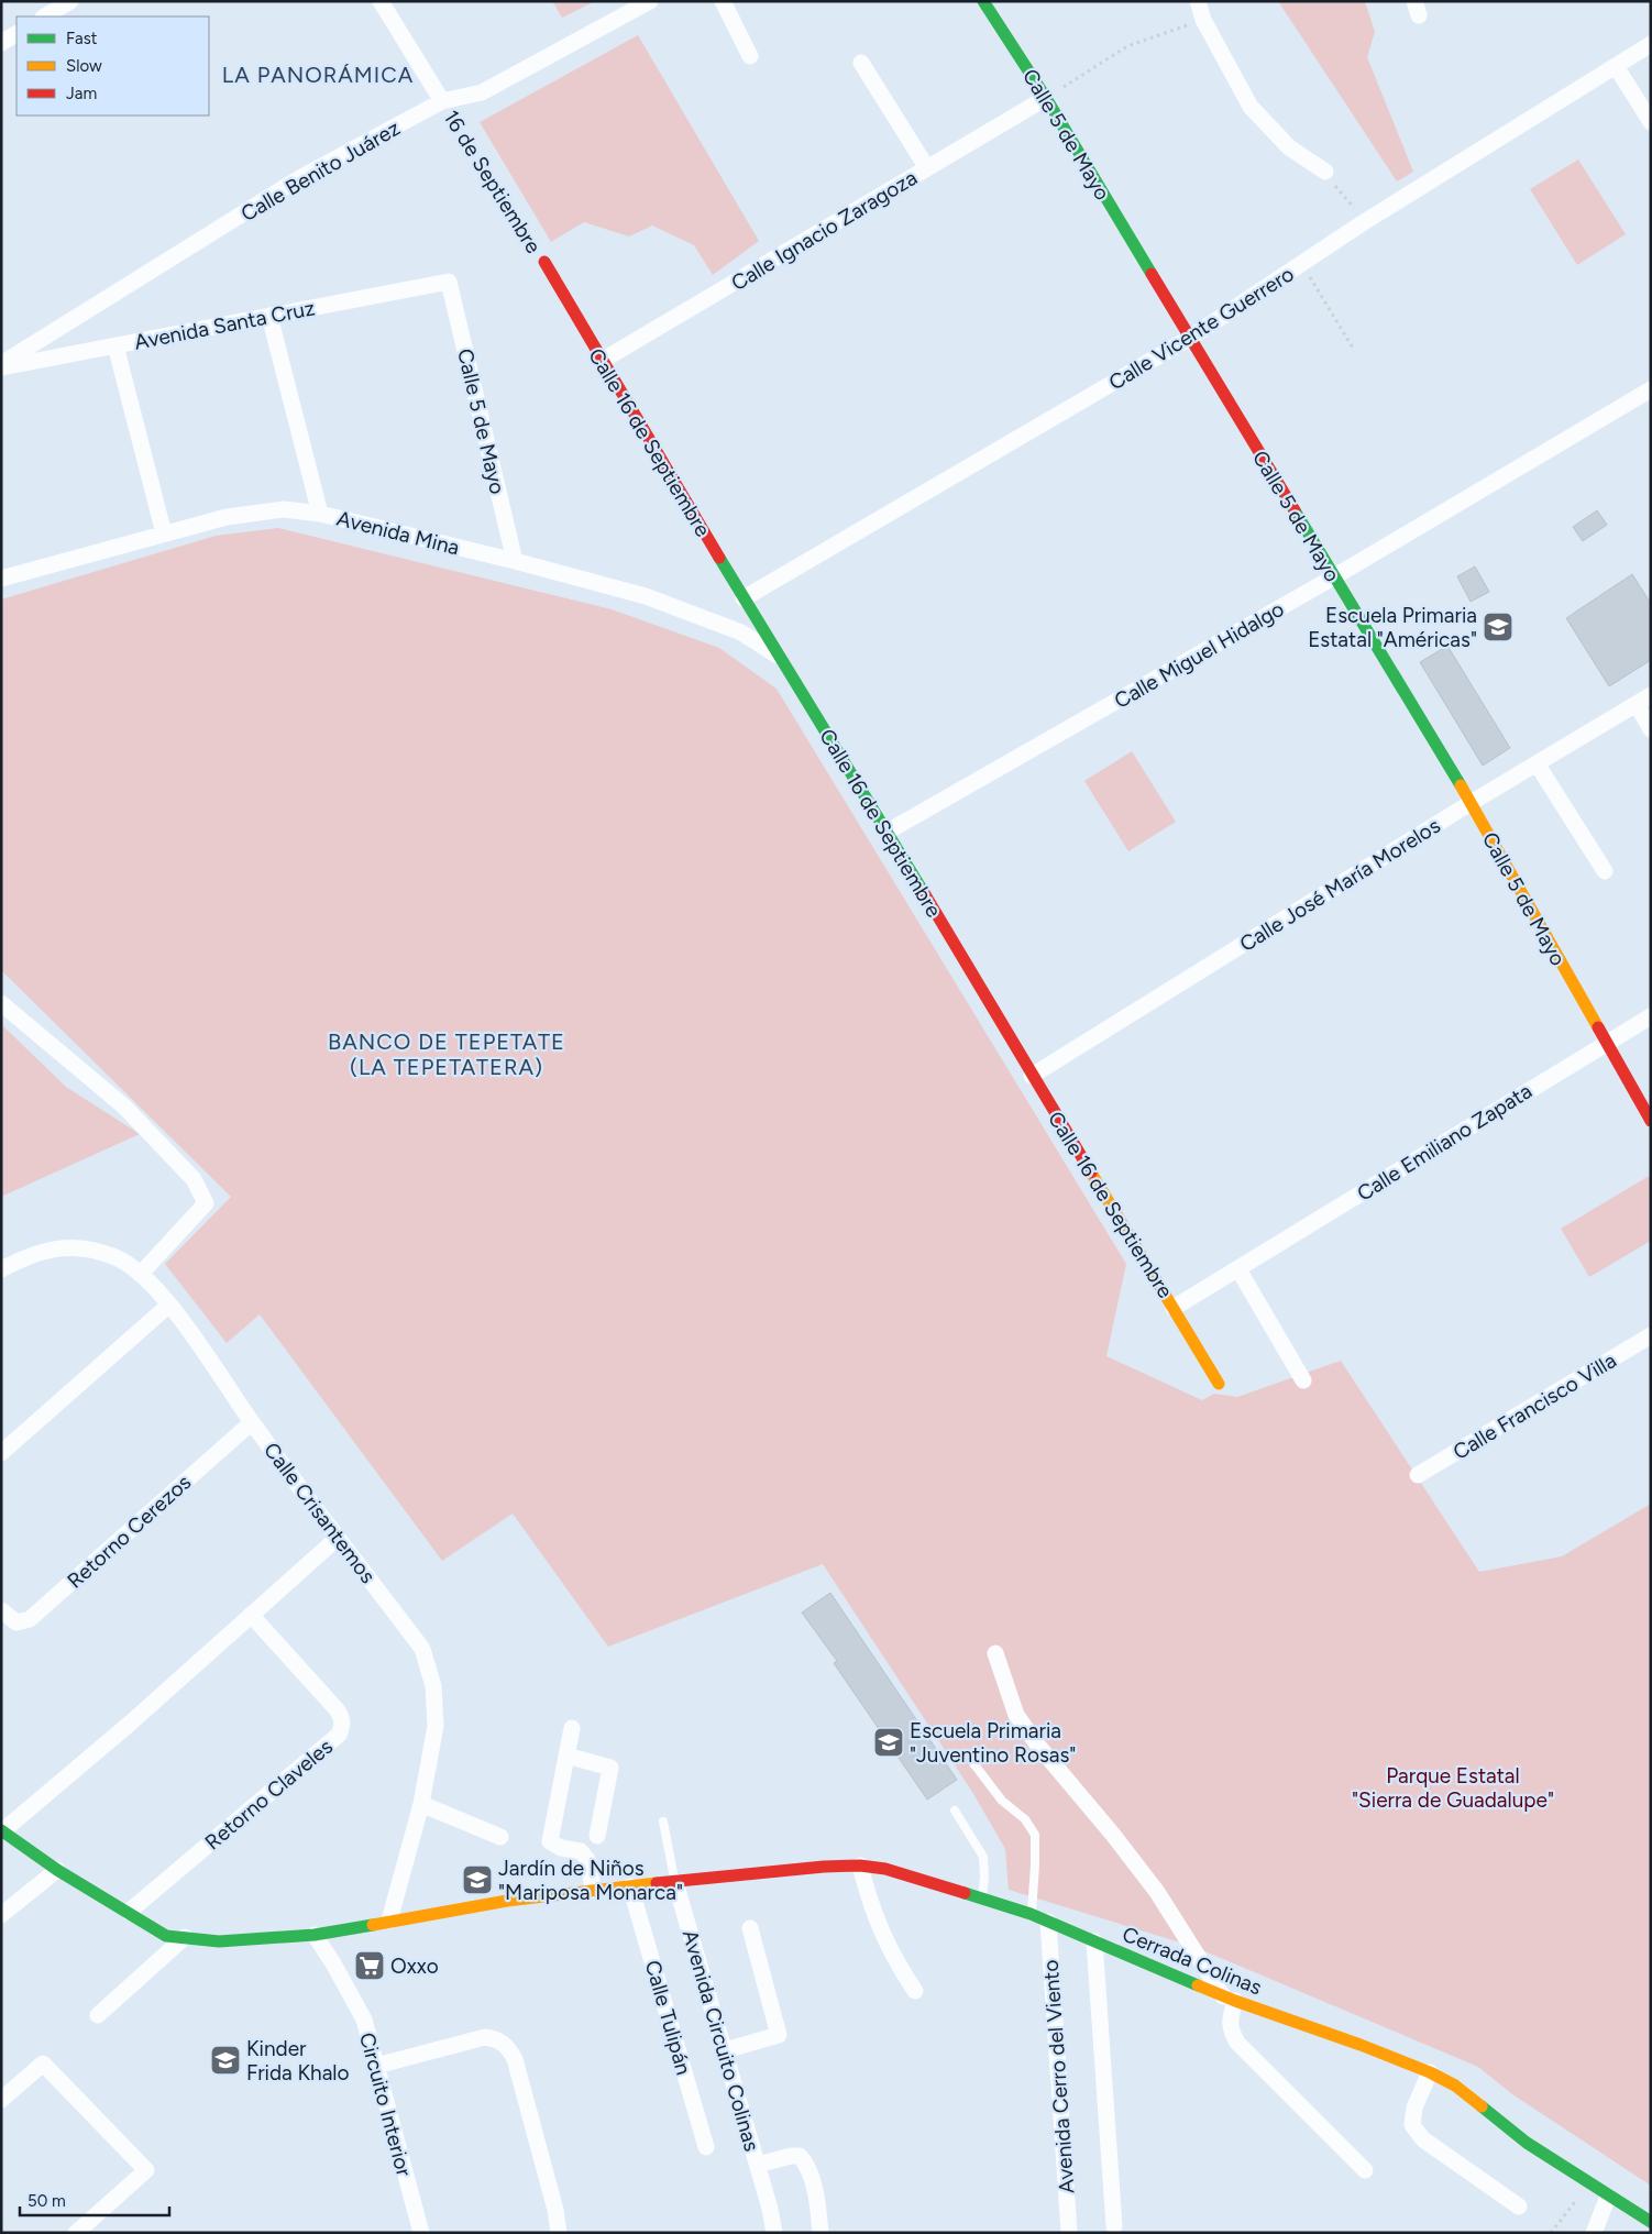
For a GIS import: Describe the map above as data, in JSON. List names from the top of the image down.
{
  "streets": {
    "street": [
      "Calle 5 de Mayo",
      "Calle Benito Juárez",
      "Calle Ignacio Zaragoza",
      "Avenida Santa Cruz",
      "Calle Vicente Guerrero",
      "Calle 16 de Septiembre",
      "Avenida Mina",
      "Calle Miguel Hidalgo",
      "Calle José María Morelos",
      "Calle Emiliano Zapata",
      "Calle Francisco Villa",
      "Calle Crisantemos",
      "Retorno Cerezos",
      "Retorno Claveles",
      "Cerrada Colinas",
      "Calle Tulipán",
      "Avenida Circuito Colinas",
      "Avenida Cerro del Viento",
      "Circuito Interior"
    ],
    "path": ["16 de Septiembre"]
  },
  "crossings": [
    ["Calle 5 de Mayo", "Calle Ignacio Zaragoza"],
    ["Calle 5 de Mayo", "Avenida Santa Cruz"],
    ["Calle 5 de Mayo", "Calle Vicente Guerrero"],
    ["Calle 5 de Mayo", "Avenida Mina"],
    ["Calle 5 de Mayo", "Calle Miguel Hidalgo"],
    ["Calle 5 de Mayo", "Calle José María Morelos"],
    ["Calle 5 de Mayo", "Calle Emiliano Zapata"],
    ["Calle Benito Juárez", "16 de Septiembre"],
    ["Calle Benito Juárez", "Avenida Santa Cruz"],
    ["16 de Septiembre", "Calle 16 de Septiembre"],
    ["Calle Ignacio Zaragoza", "Calle 16 de Septiembre"],
    ["Calle Vicente Guerrero", "Calle 16 de Septiembre"],
    ["Calle 16 de Septiembre", "Avenida Mina"],
    ["Calle 16 de Septiembre", "Calle Miguel Hidalgo"],
    ["Calle 16 de Septiembre", "Calle José María Morelos"],
    ["Calle 16 de Septiembre", "Calle Emiliano Zapata"],
    ["Calle Crisantemos", "Retorno Cerezos"],
    ["Cerrada Colinas", "Avenida Circuito Colinas"],
    ["Cerrada Colinas", "Avenida Cerro del Viento"]
  ],
  "districts": ["LA PANORÁMICA", "BANCO DE TEPETATE (LA TEPETATERA)"],
  "parks": ["Parque Estatal \"Sierra de Guadalupe\""],
  "places": {
    "school or university": [
      "Escuela Primaria Estatal \"Américas\"",
      "Escuela Primaria \"Juventino Rosas\"",
      "Jardín de Niños \"Mariposa Monarca\"",
      "Kinder Frida Khalo"
    ],
    "supermarket": ["Oxxo"]
  },
  "legend": ["Fast", "Slow", "Jam"],
  "scale_bar": "50 m"
}
